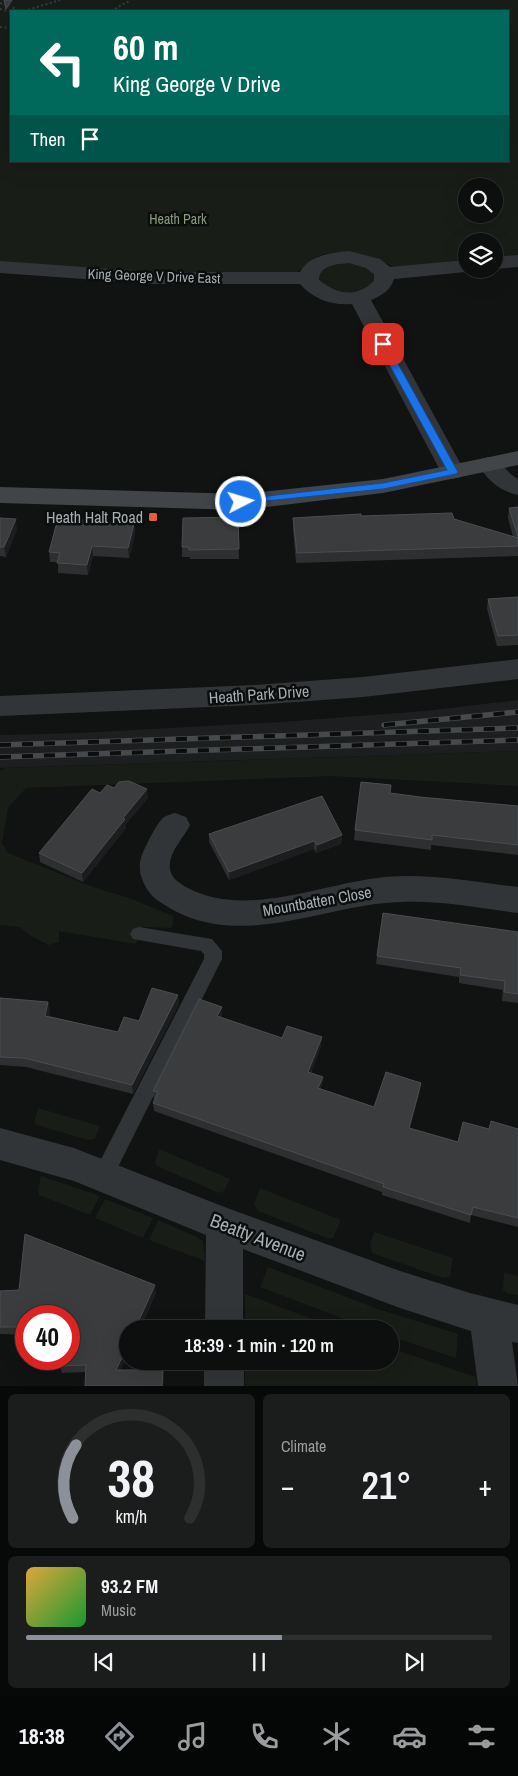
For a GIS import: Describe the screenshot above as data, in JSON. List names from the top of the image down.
{
  "streets": {
    "street": [
      "King George V Drive East",
      "Heath Park Drive",
      "Mountbatten Close",
      "Beatty Avenue"
    ]
  },
  "parks": ["Heath Park"],
  "places": {
    "transit": ["Heath Halt Road"]
  },
  "page": {
    "turn": ["60 m", "King George V Drive"],
    "then": "Then",
    "limit": "40",
    "trip": "18:39 · 1 min · 120 m",
    "tile": "Climate",
    "heat": ["−", "21°", "+"],
    "song": ["93.2 FM", "Music"],
    "tabs": "18:38",
    "gauge": ["38", "km/h"]
  }
}
